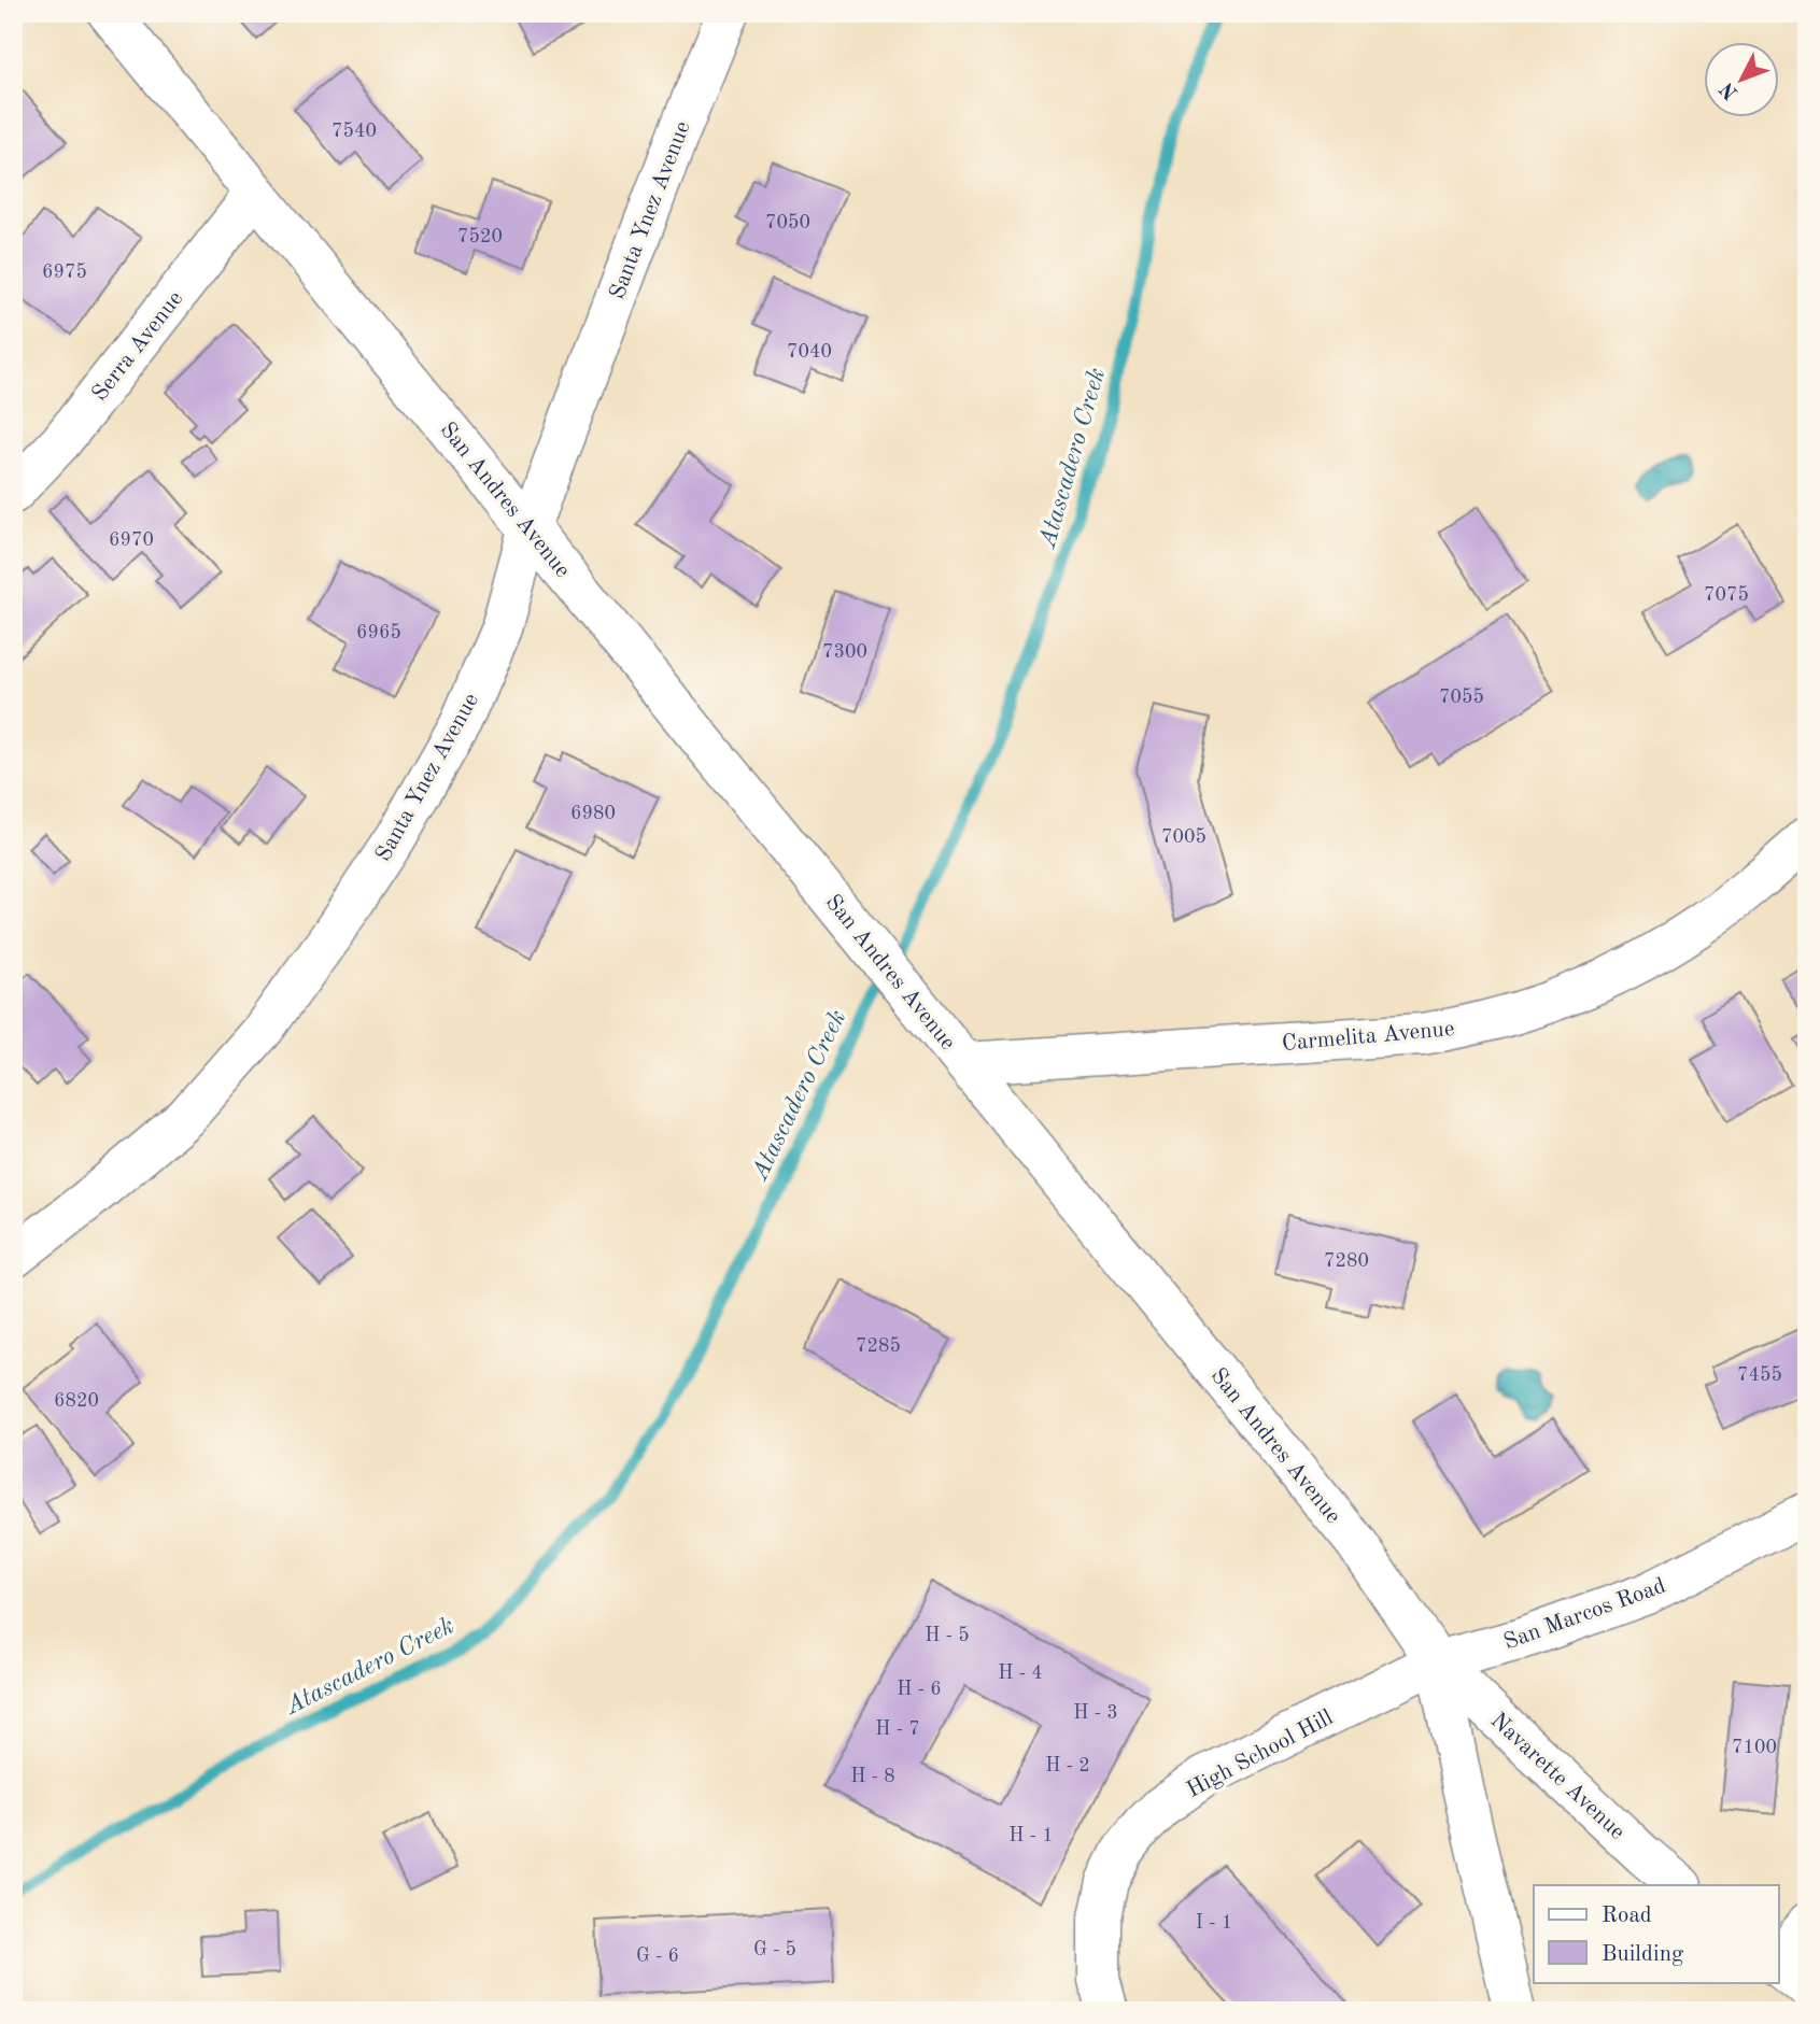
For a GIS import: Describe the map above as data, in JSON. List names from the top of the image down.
{
  "streets": {
    "street": [
      "Santa Ynez Avenue",
      "Serra Avenue",
      "San Andres Avenue",
      "Carmelita Avenue",
      "San Marcos Road",
      "High School Hill",
      "Navarette Avenue"
    ]
  },
  "crossings": [
    ["Santa Ynez Avenue", "San Andres Avenue"],
    ["Serra Avenue", "San Andres Avenue"],
    ["San Andres Avenue", "Carmelita Avenue"],
    ["San Andres Avenue", "San Marcos Road"],
    ["San Andres Avenue", "High School Hill"],
    ["San Andres Avenue", "Navarette Avenue"],
    ["San Marcos Road", "High School Hill"],
    ["San Marcos Road", "Navarette Avenue"],
    ["High School Hill", "Navarette Avenue"]
  ],
  "water": ["Atascadero Creek"],
  "house_numbers": [
    "7540",
    "7050",
    "7520",
    "6975",
    "7040",
    "6970",
    "7075",
    "6965",
    "7300",
    "7055",
    "6980",
    "7005",
    "7280",
    "7285",
    "7455",
    "6820",
    "H - 5",
    "H - 4",
    "H - 6",
    "H - 3",
    "H - 7",
    "7100",
    "H - 2",
    "H - 8",
    "H - 1",
    "I - 1",
    "G - 5",
    "G - 6"
  ],
  "legend": ["Road", "Building"],
  "north": "bottom left"
}
